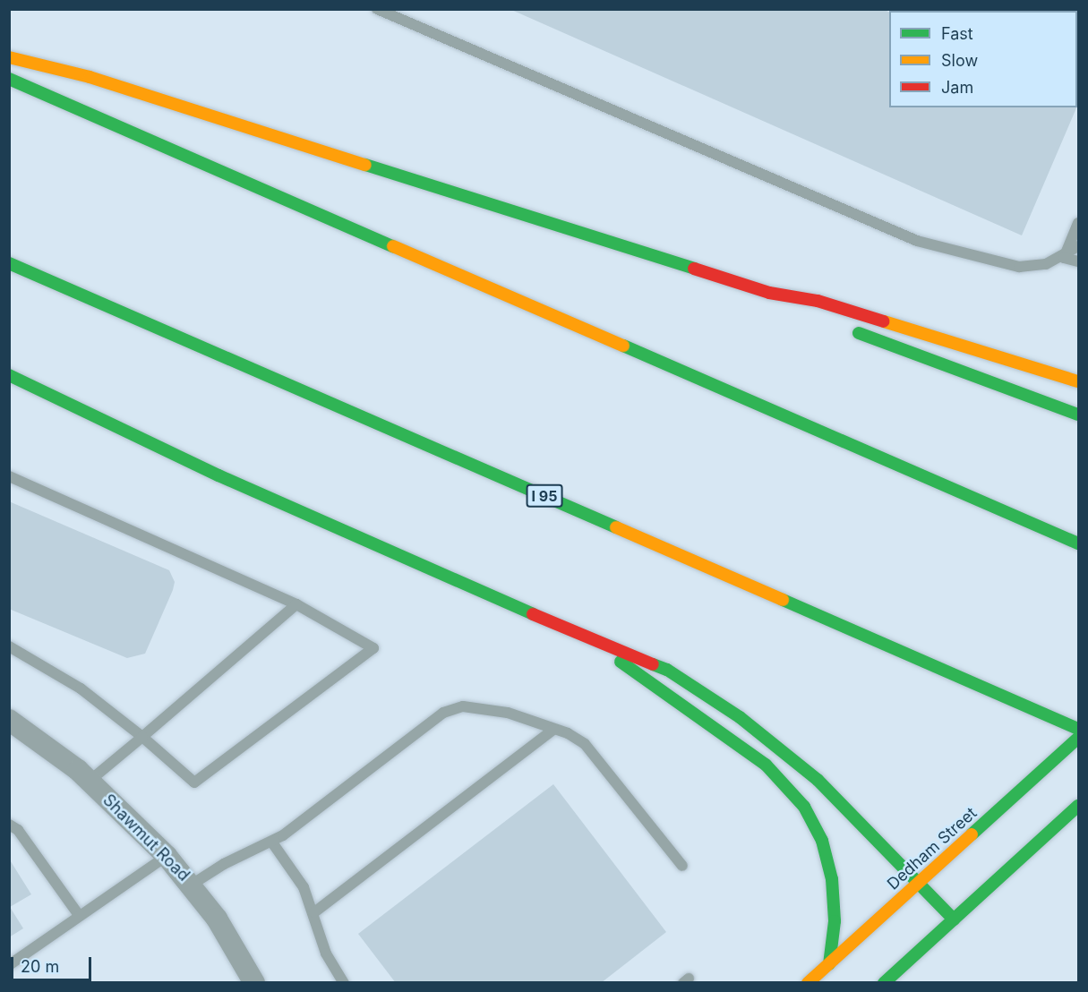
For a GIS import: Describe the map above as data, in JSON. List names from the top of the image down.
{
  "streets": {
    "main road": ["I 95", "Dedham Street"],
    "street": ["Shawmut Road"]
  },
  "legend": ["Fast", "Slow", "Jam"],
  "scale_bar": "20 m"
}
